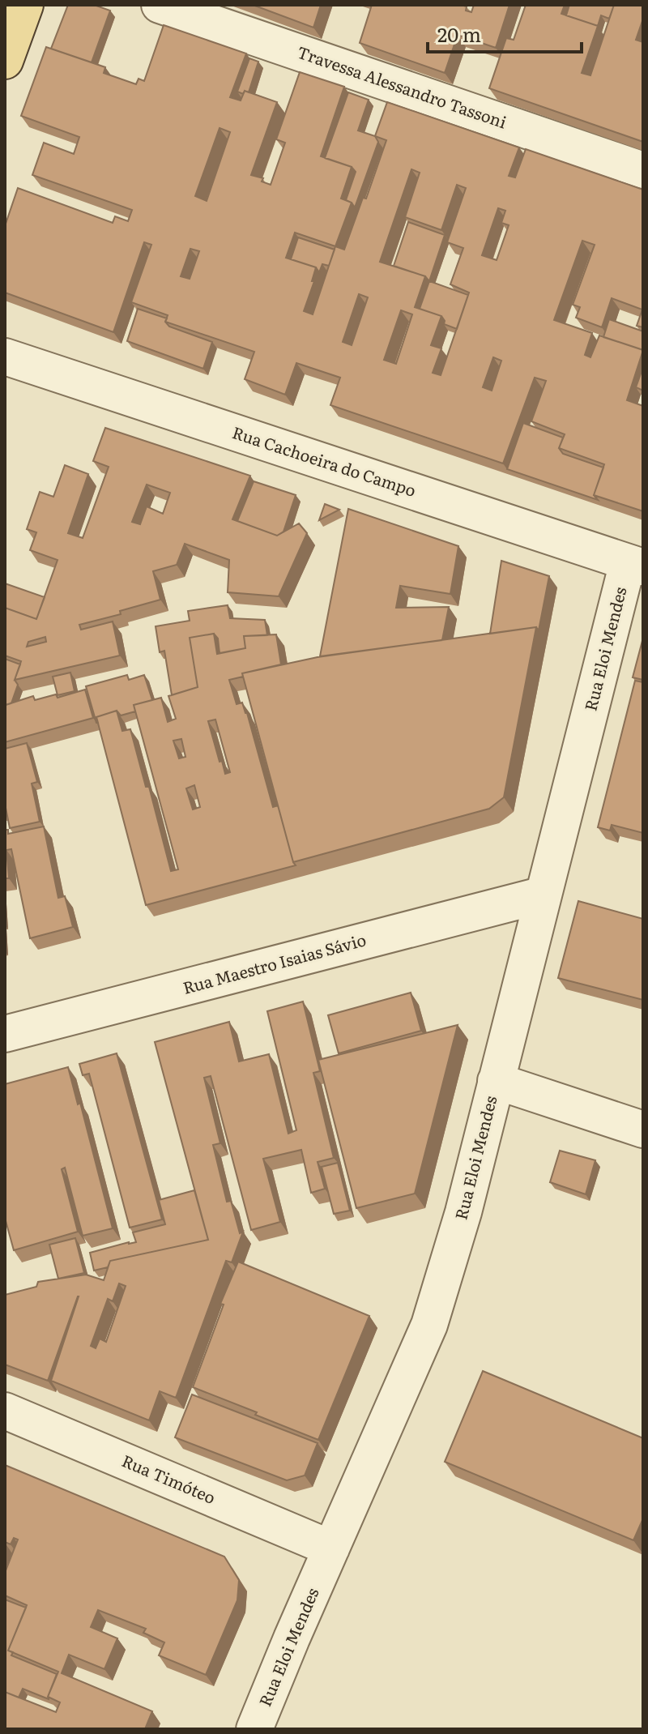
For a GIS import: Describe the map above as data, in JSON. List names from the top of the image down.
{
  "streets": {
    "street": [
      "Travessa Alessandro Tassoni",
      "Rua Cachoeira do Campo",
      "Rua Eloi Mendes",
      "Rua Maestro Isaias Sávio",
      "Rua Timóteo"
    ]
  },
  "crossings": [
    ["Rua Cachoeira do Campo", "Rua Eloi Mendes"],
    ["Rua Eloi Mendes", "Rua Maestro Isaias Sávio"],
    ["Rua Eloi Mendes", "Rua Timóteo"]
  ],
  "scale_bar": "20 m"
}
